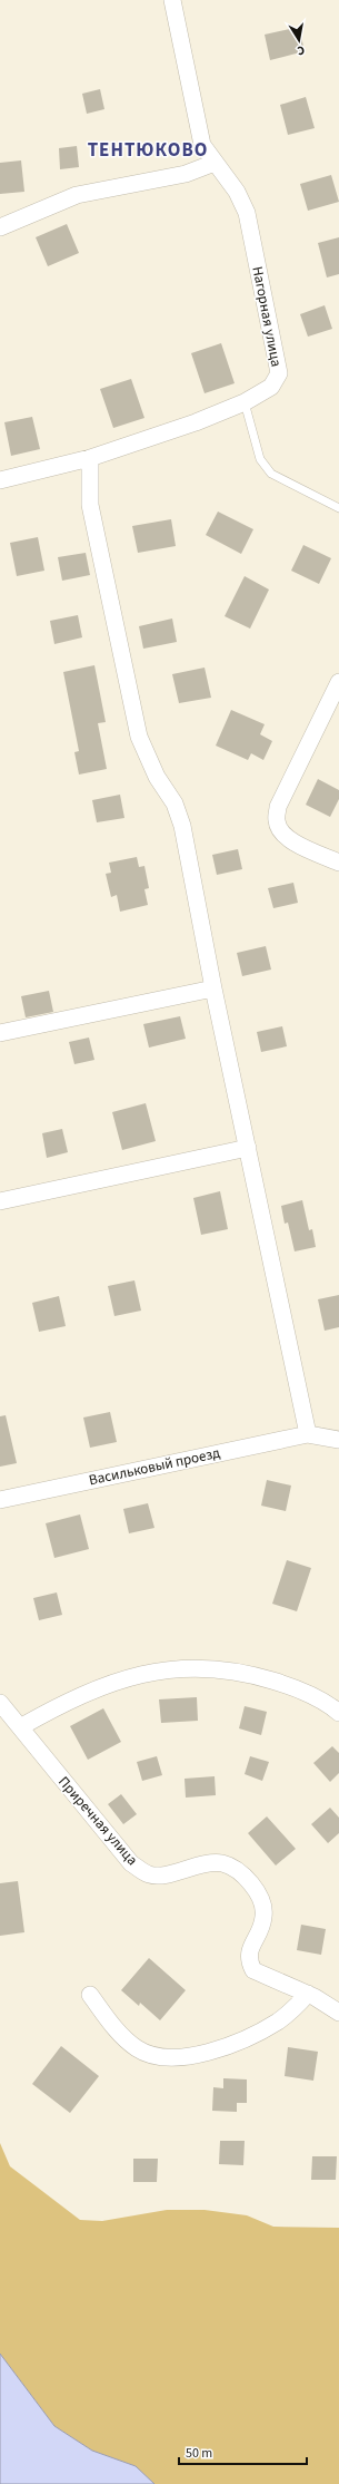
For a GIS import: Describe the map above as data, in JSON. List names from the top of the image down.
{
  "streets": {
    "street": ["Нагорная улица", "Васильковый проезд", "Приречная улица"]
  },
  "districts": ["ТЕНТЮКОВО"],
  "scale_bar": "50 m",
  "north": "bottom"
}
